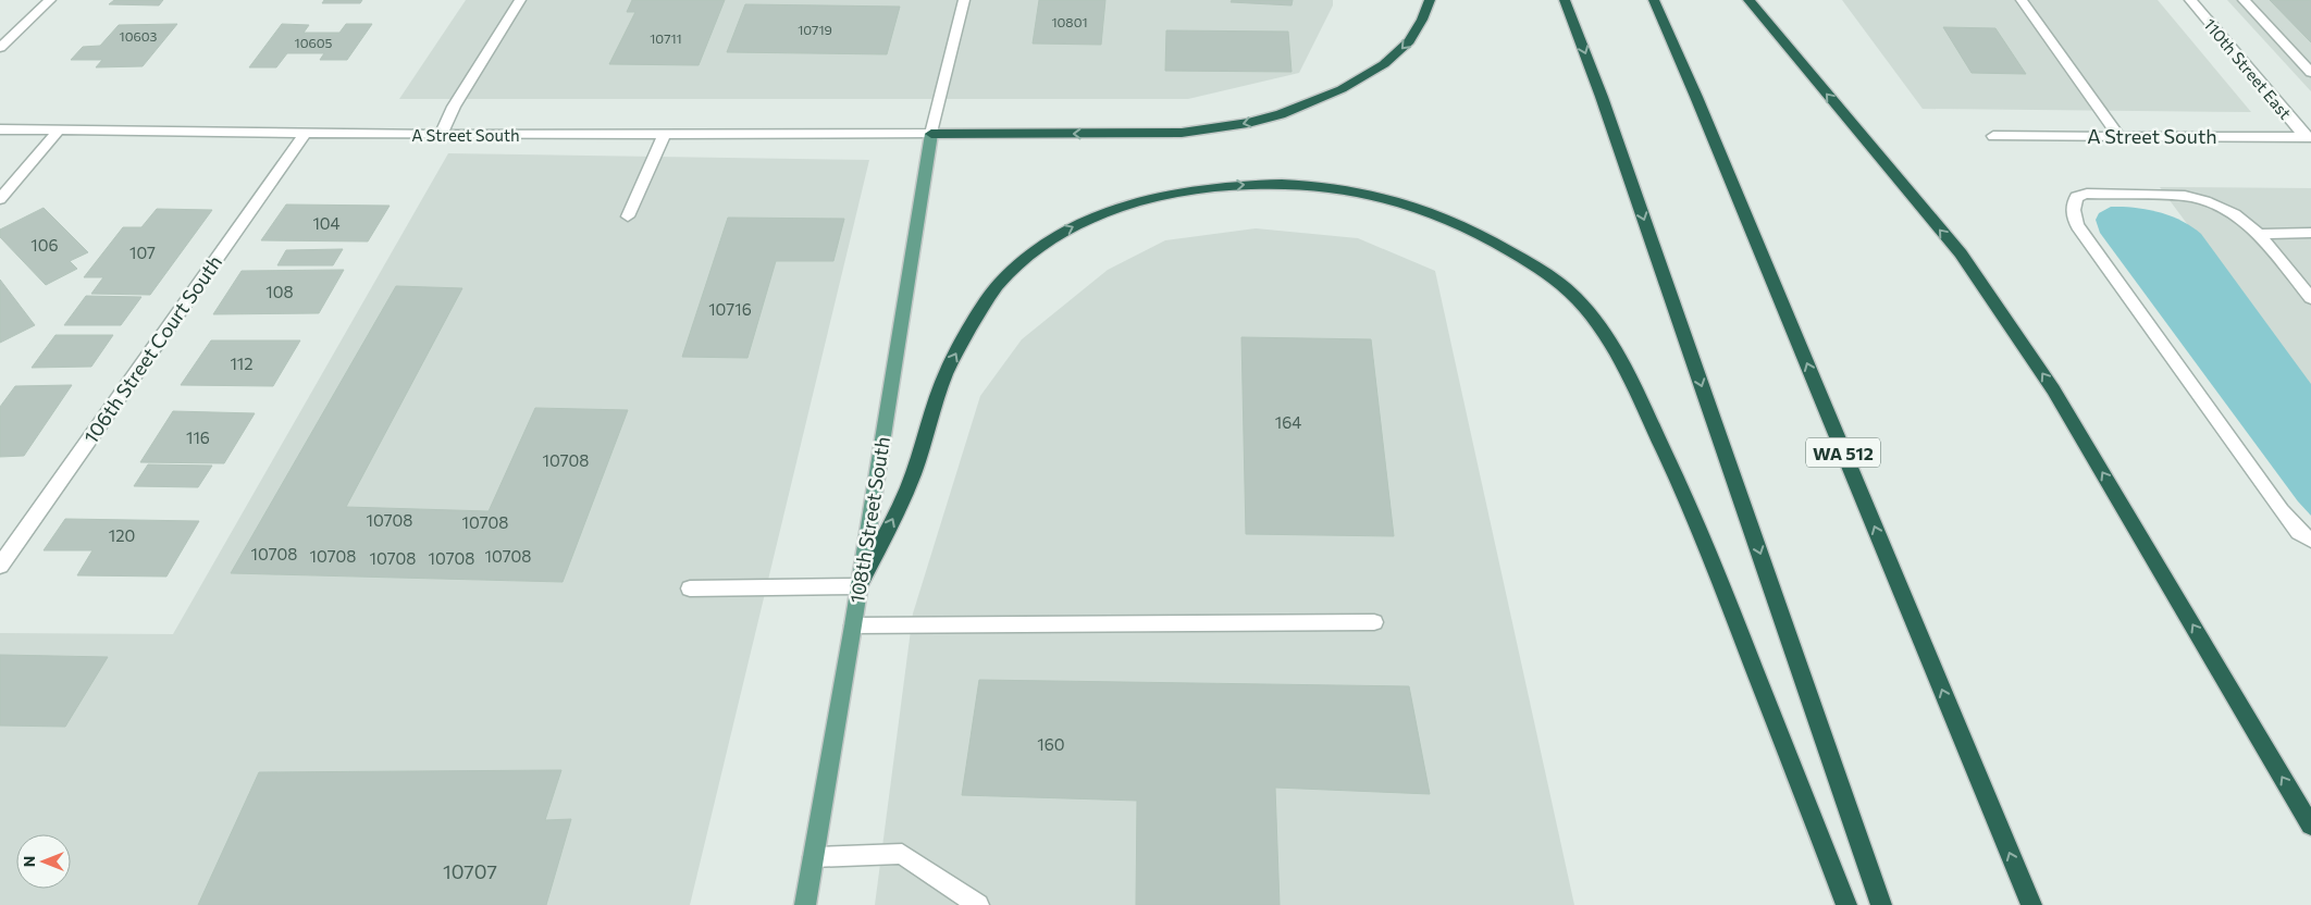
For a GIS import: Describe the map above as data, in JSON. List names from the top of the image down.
{
  "streets": {
    "highway": ["WA 512"],
    "main road": ["108th Street South"],
    "street": ["110th Street East", "A Street South", "106th Street Court South"]
  },
  "crossings": [
    ["110th Street East", "A Street South"],
    ["A Street South", "106th Street Court South"],
    ["A Street South", "108th Street South"]
  ],
  "house_numbers": [
    "10801",
    "10719",
    "10603",
    "10711",
    "10605",
    "104",
    "106",
    "107",
    "108",
    "10716",
    "112",
    "164",
    "116",
    "10708",
    "10708",
    "10708",
    "120",
    "10708",
    "10708",
    "10708",
    "10708",
    "10708",
    "160",
    "10707"
  ],
  "north": "left"
}
